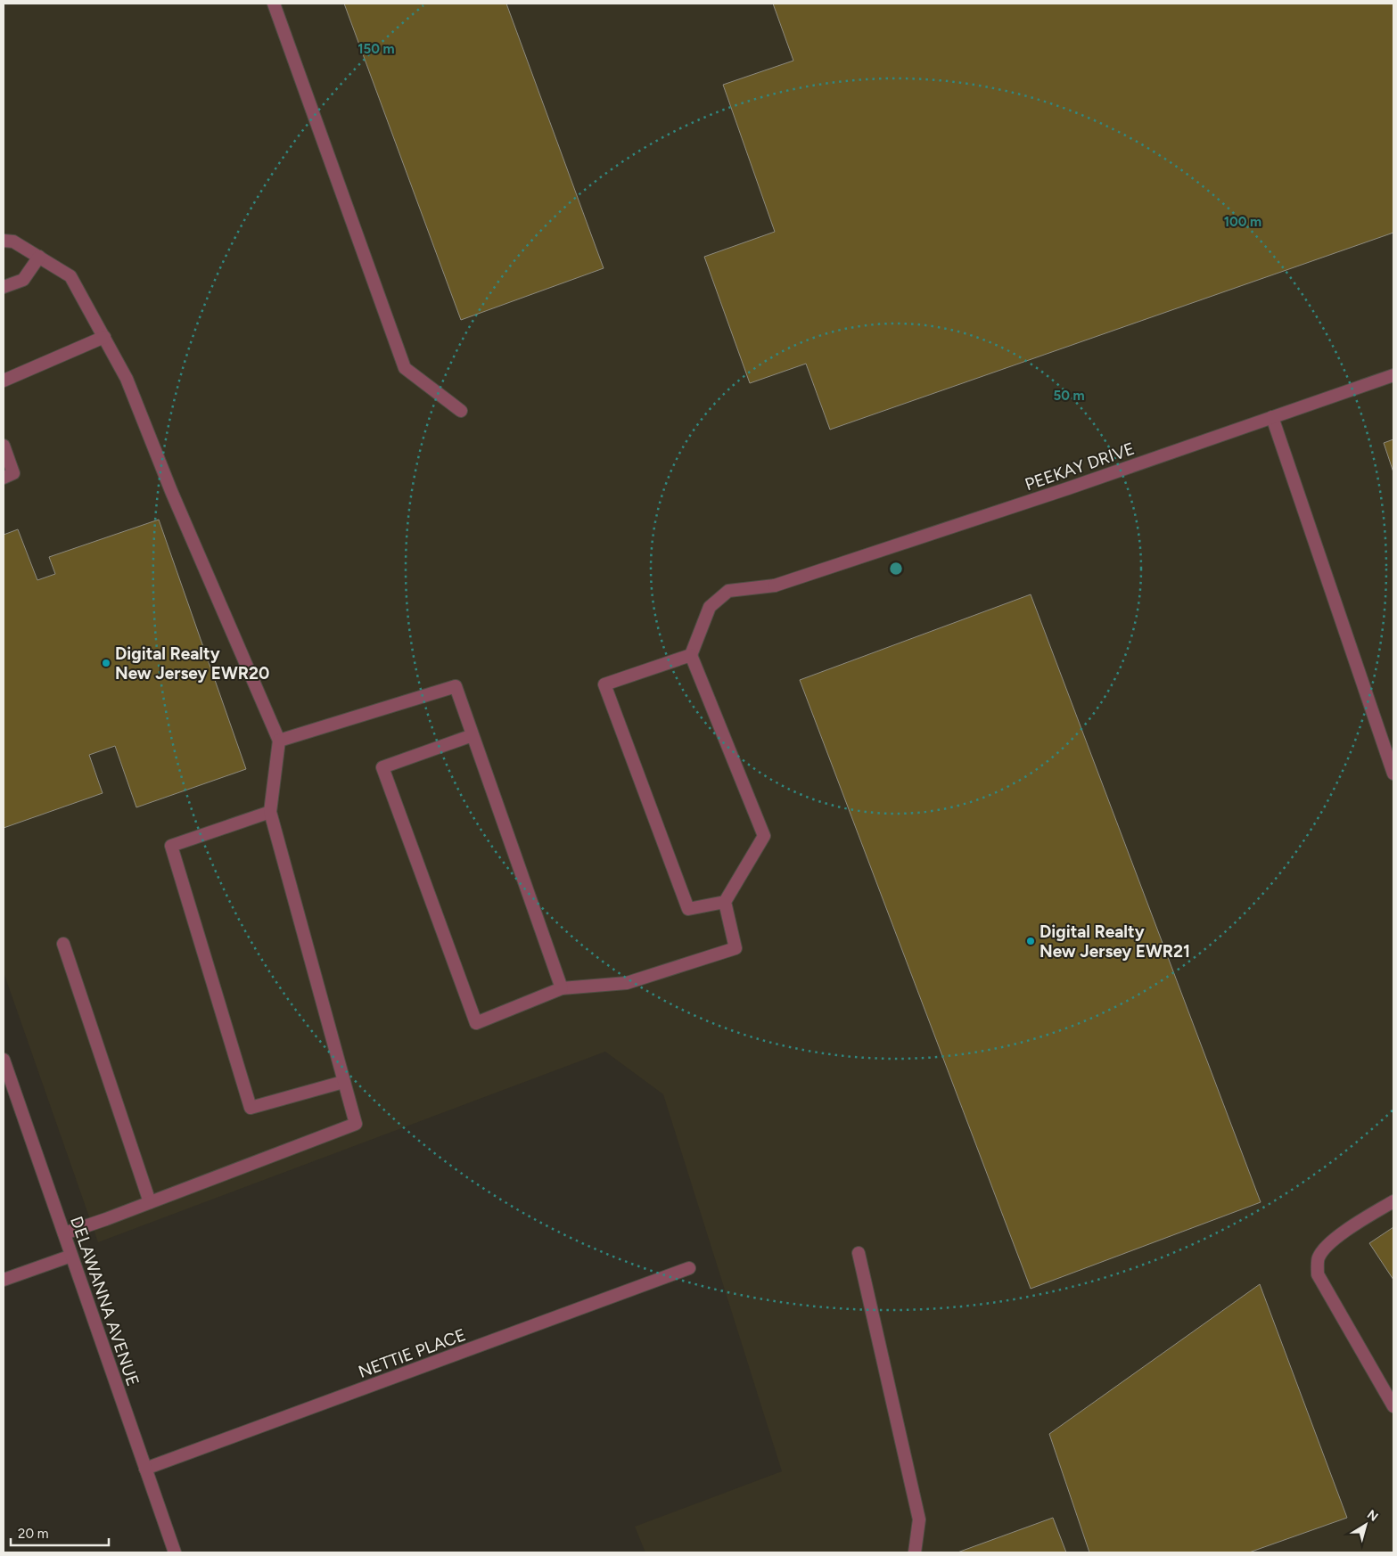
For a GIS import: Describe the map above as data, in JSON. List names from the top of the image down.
{
  "streets": {
    "street": ["PEEKAY DRIVE", "DELAWANNA AVENUE", "NETTIE PLACE"]
  },
  "crossings": [
    ["DELAWANNA AVENUE", "NETTIE PLACE"]
  ],
  "places": ["Digital Realty New Jersey EWR20", "Digital Realty New Jersey EWR21"],
  "scale_bar": "20 m",
  "north": "top right",
  "rings": ["150 m", "100 m", "50 m"]
}
